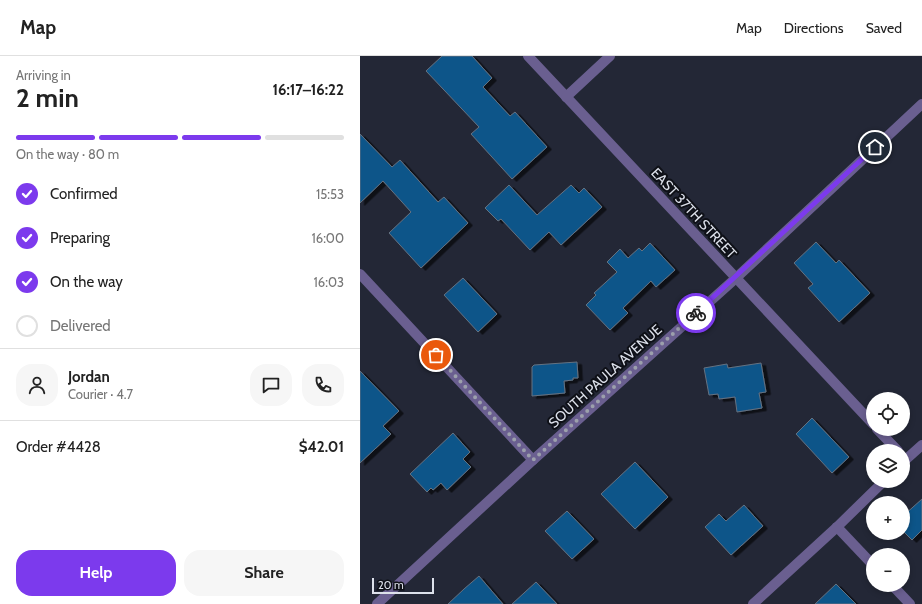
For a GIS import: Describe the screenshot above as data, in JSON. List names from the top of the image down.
{
  "streets": {
    "street": ["EAST 37TH STREET", "SOUTH PAULA AVENUE"]
  },
  "crossings": [
    ["EAST 37TH STREET", "SOUTH PAULA AVENUE"]
  ],
  "scale_bar": "20 m",
  "page": {
    "header": "Map",
    "nav": ["Map", "Directions", "Saved"],
    "heading": ["2 min", "Arriving in", "16:17–16:22"],
    "panel": [
      "Jordan",
      "Courier · 4.7",
      "Order #4428",
      "$42.01"
    ],
    "bar": "On the way · 80 m",
    "list": [
      ["Confirmed", "15:53"],
      ["Preparing", "16:00"],
      ["On the way", "16:03"],
      "Delivered"
    ],
    "map_buttons": ["+", "−"],
    "buttons": ["Help", "Share"],
    "scale": "20 m"
  }
}
